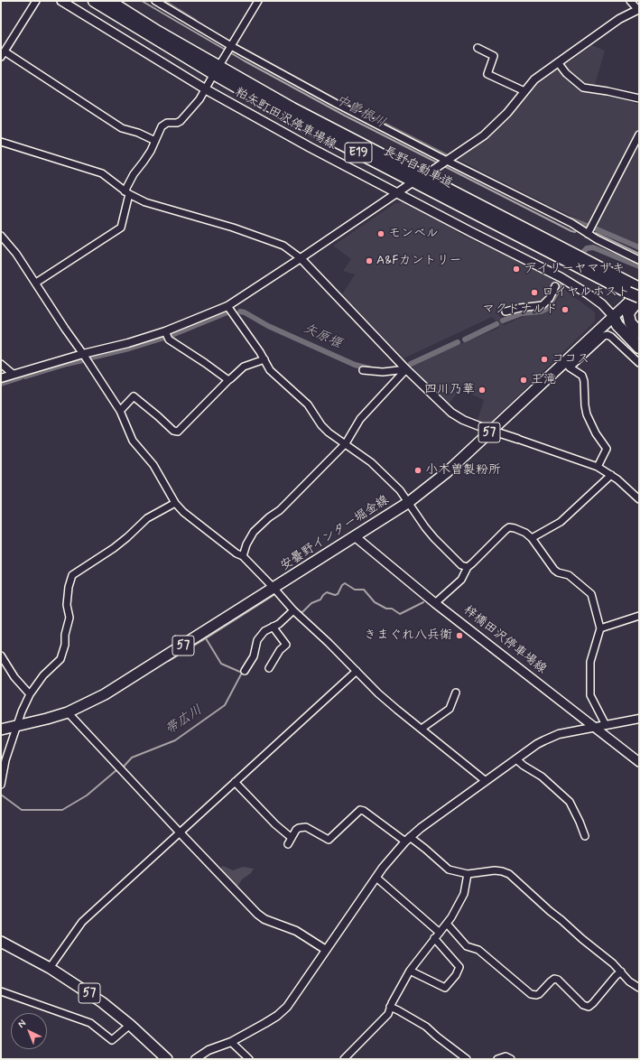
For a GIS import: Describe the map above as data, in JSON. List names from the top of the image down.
{
  "streets": {
    "highway": ["E19", "長野自動車道"],
    "main road": [
      "粕矢町田沢停車場線",
      "57",
      "安曇野インター堀金線",
      "梓橋田沢停車場線"
    ]
  },
  "crossings": [
    ["粕矢町田沢停車場線", "安曇野インター堀金線"],
    ["長野自動車道", "安曇野インター堀金線"],
    ["安曇野インター堀金線", "梓橋田沢停車場線"]
  ],
  "water": ["中曽根川", "矢原堰", "帯広川"],
  "places": [
    "モンベル",
    "A&Fカントリー",
    "デイリーヤマザキ",
    "ロイヤルホスト",
    "マクドナルド",
    "ココス",
    "王滝",
    "四川乃華",
    "小木曽製粉所",
    "きまぐれ八兵衛"
  ],
  "north": "top left"
}
